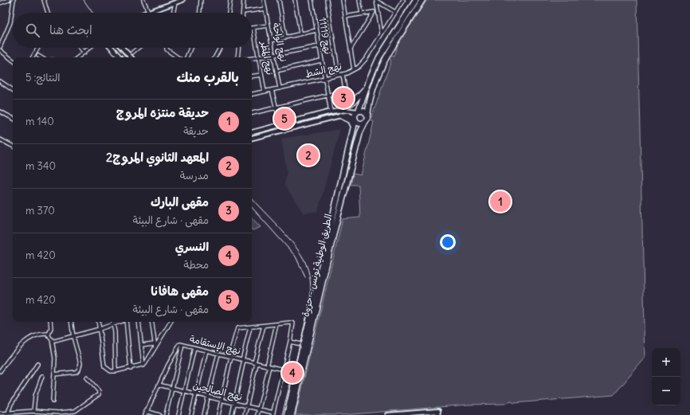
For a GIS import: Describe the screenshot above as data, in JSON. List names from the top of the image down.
{
  "streets": {
    "highway": ["الطريق الوطنية تونس - حزوة"],
    "street": [
      "نهج 11119",
      "نهج الواحة",
      "نهج المطر",
      "نهج الشط",
      "نهج الإستقامة",
      "نهج الصالحين"
    ]
  },
  "crossings": [
    ["نهج 11119", "نهج الشط"],
    ["نهج الواحة", "نهج الشط"],
    ["نهج المطر", "نهج الشط"],
    ["نهج الإستقامة", "نهج الصالحين"]
  ],
  "page": {
    "search": "ابحث هنا",
    "heading": ["بالقرب منك", "النتائج: 5"],
    "pins": [
      "3",
      "5",
      "2",
      "1",
      "4"
    ],
    "list": [
      {
        "mark": "1",
        "name": "حديقة منتزه المروج",
        "note": "حديقة",
        "value": "140 m"
      },
      {
        "mark": "2",
        "name": "المعهد الثانوي المروج2",
        "note": "مدرسة",
        "value": "340 m"
      },
      {
        "mark": "3",
        "name": "مقهى البارك",
        "note": "مقهى · شارع البيئة",
        "value": "370 m"
      },
      {
        "mark": "4",
        "name": "النسري",
        "note": "محطة",
        "value": "420 m"
      },
      {
        "mark": "5",
        "name": "مقهى هافانا",
        "note": "مقهى · شارع البيئة",
        "value": "420 m"
      }
    ],
    "map_buttons": ["+", "−"]
  }
}
